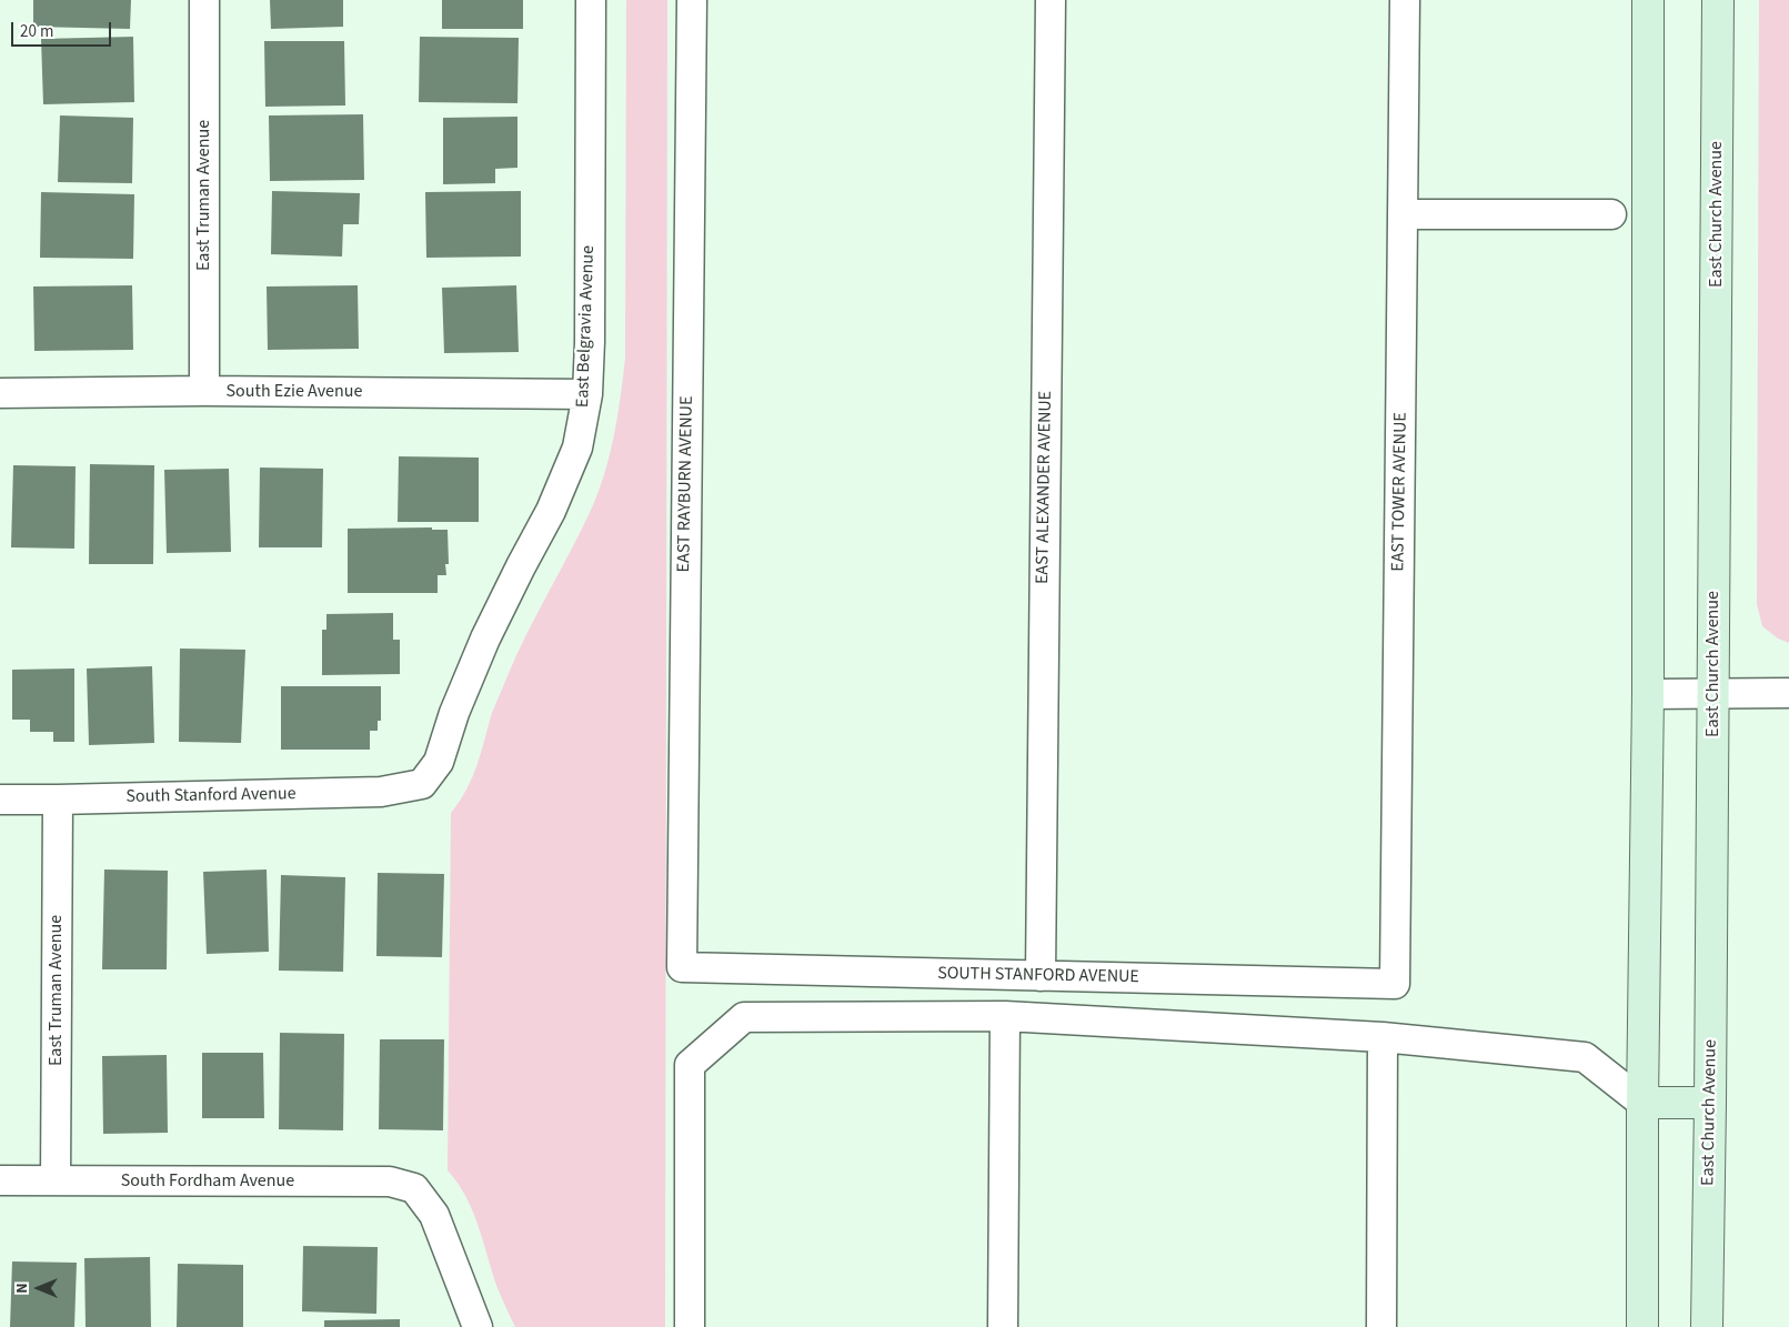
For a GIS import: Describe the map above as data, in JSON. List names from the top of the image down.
{
  "streets": {
    "street": [
      "East Truman Avenue",
      "East Church Avenue",
      "East Belgravia Avenue",
      "South Ezie Avenue",
      "EAST RAYBURN AVENUE",
      "EAST ALEXANDER AVENUE",
      "EAST TOWER AVENUE",
      "South Stanford Avenue",
      "SOUTH STANFORD AVENUE",
      "South Fordham Avenue"
    ]
  },
  "crossings": [
    ["East Truman Avenue", "South Ezie Avenue"],
    ["East Truman Avenue", "South Stanford Avenue"],
    ["East Truman Avenue", "South Fordham Avenue"],
    ["East Belgravia Avenue", "South Ezie Avenue"],
    ["East Belgravia Avenue", "South Stanford Avenue"],
    ["EAST RAYBURN AVENUE", "SOUTH STANFORD AVENUE"],
    ["EAST ALEXANDER AVENUE", "SOUTH STANFORD AVENUE"],
    ["EAST TOWER AVENUE", "SOUTH STANFORD AVENUE"]
  ],
  "scale_bar": "20 m",
  "north": "left"
}
